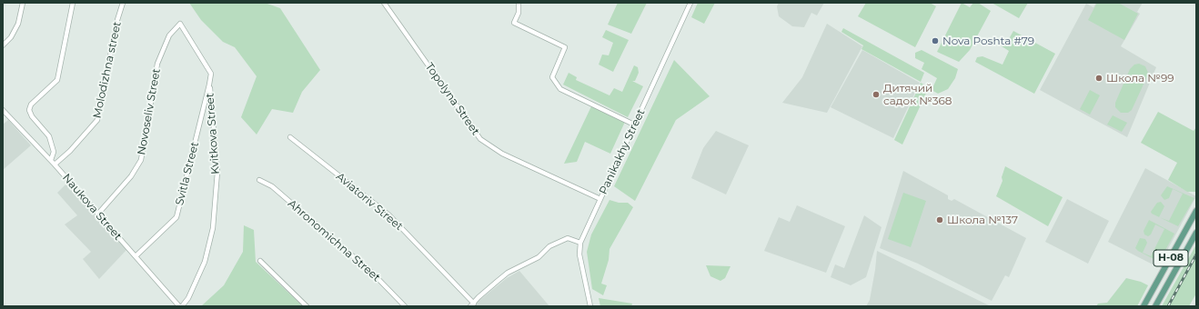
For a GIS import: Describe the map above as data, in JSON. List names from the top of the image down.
{
  "streets": {
    "main road": ["Н-08"],
    "street": [
      "Molodizhna street",
      "Topolyna Street",
      "Novoseliv Street",
      "Kvitkova Street",
      "Panikakhy Street",
      "Svitla Street",
      "Aviatoriv Street",
      "Naukova Street",
      "Ahronomichna Street"
    ]
  },
  "crossings": [
    ["Molodizhna street", "Naukova Street"],
    ["Topolyna Street", "Panikakhy Street"],
    ["Novoseliv Street", "Svitla Street"],
    ["Novoseliv Street", "Naukova Street"],
    ["Kvitkova Street", "Svitla Street"],
    ["Kvitkova Street", "Naukova Street"],
    ["Svitla Street", "Naukova Street"]
  ],
  "places": [
    "Nova Poshta #79",
    "Школа №99",
    "Дитячий садок №368",
    "Школа №137"
  ]
}
